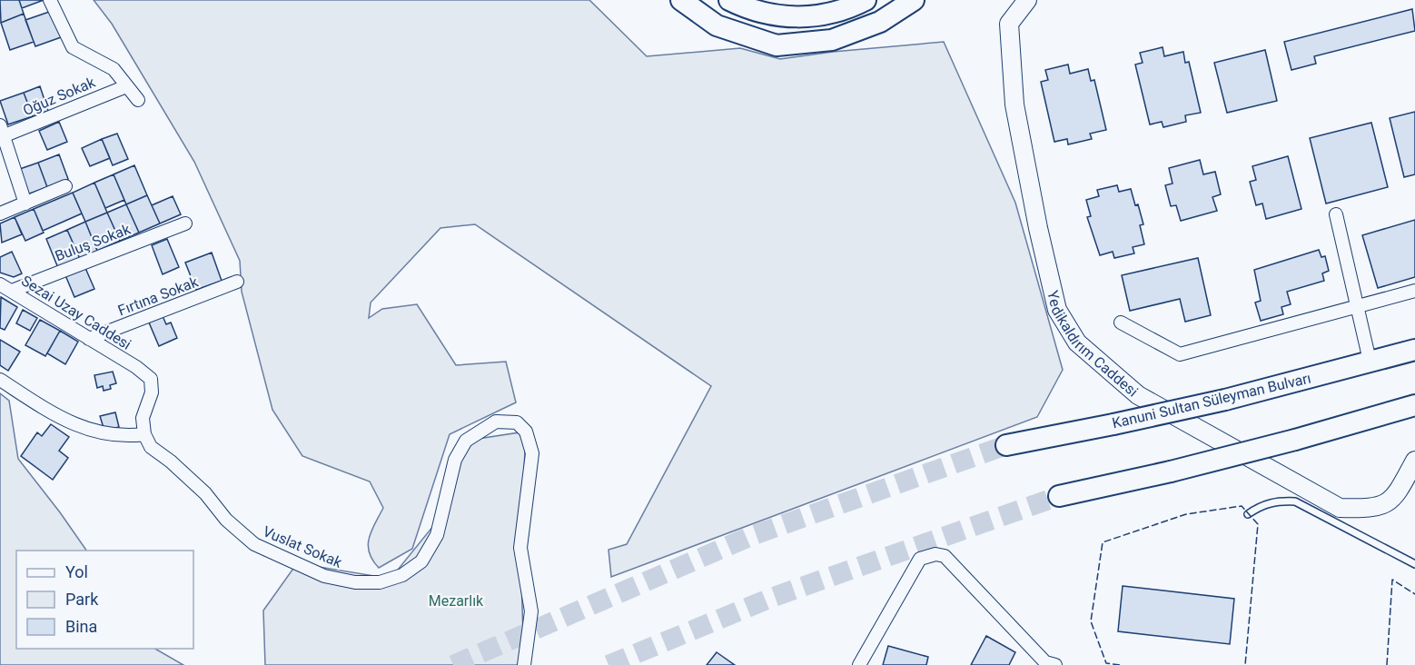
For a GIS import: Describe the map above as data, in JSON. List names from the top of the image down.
{
  "streets": {
    "main road": ["Kanuni Sultan Süleyman Bulvarı"],
    "street": [
      "Oğuz Sokak",
      "Buluş Sokak",
      "Fırtına Sokak",
      "Sezai Uzay Caddesi",
      "Yedikaldırım Caddesi",
      "Vuslat Sokak"
    ]
  },
  "crossings": [
    ["Buluş Sokak", "Sezai Uzay Caddesi"],
    ["Fırtına Sokak", "Sezai Uzay Caddesi"],
    ["Sezai Uzay Caddesi", "Vuslat Sokak"]
  ],
  "parks": ["Mezarlık"],
  "legend": ["Yol", "Park", "Bina"]
}
